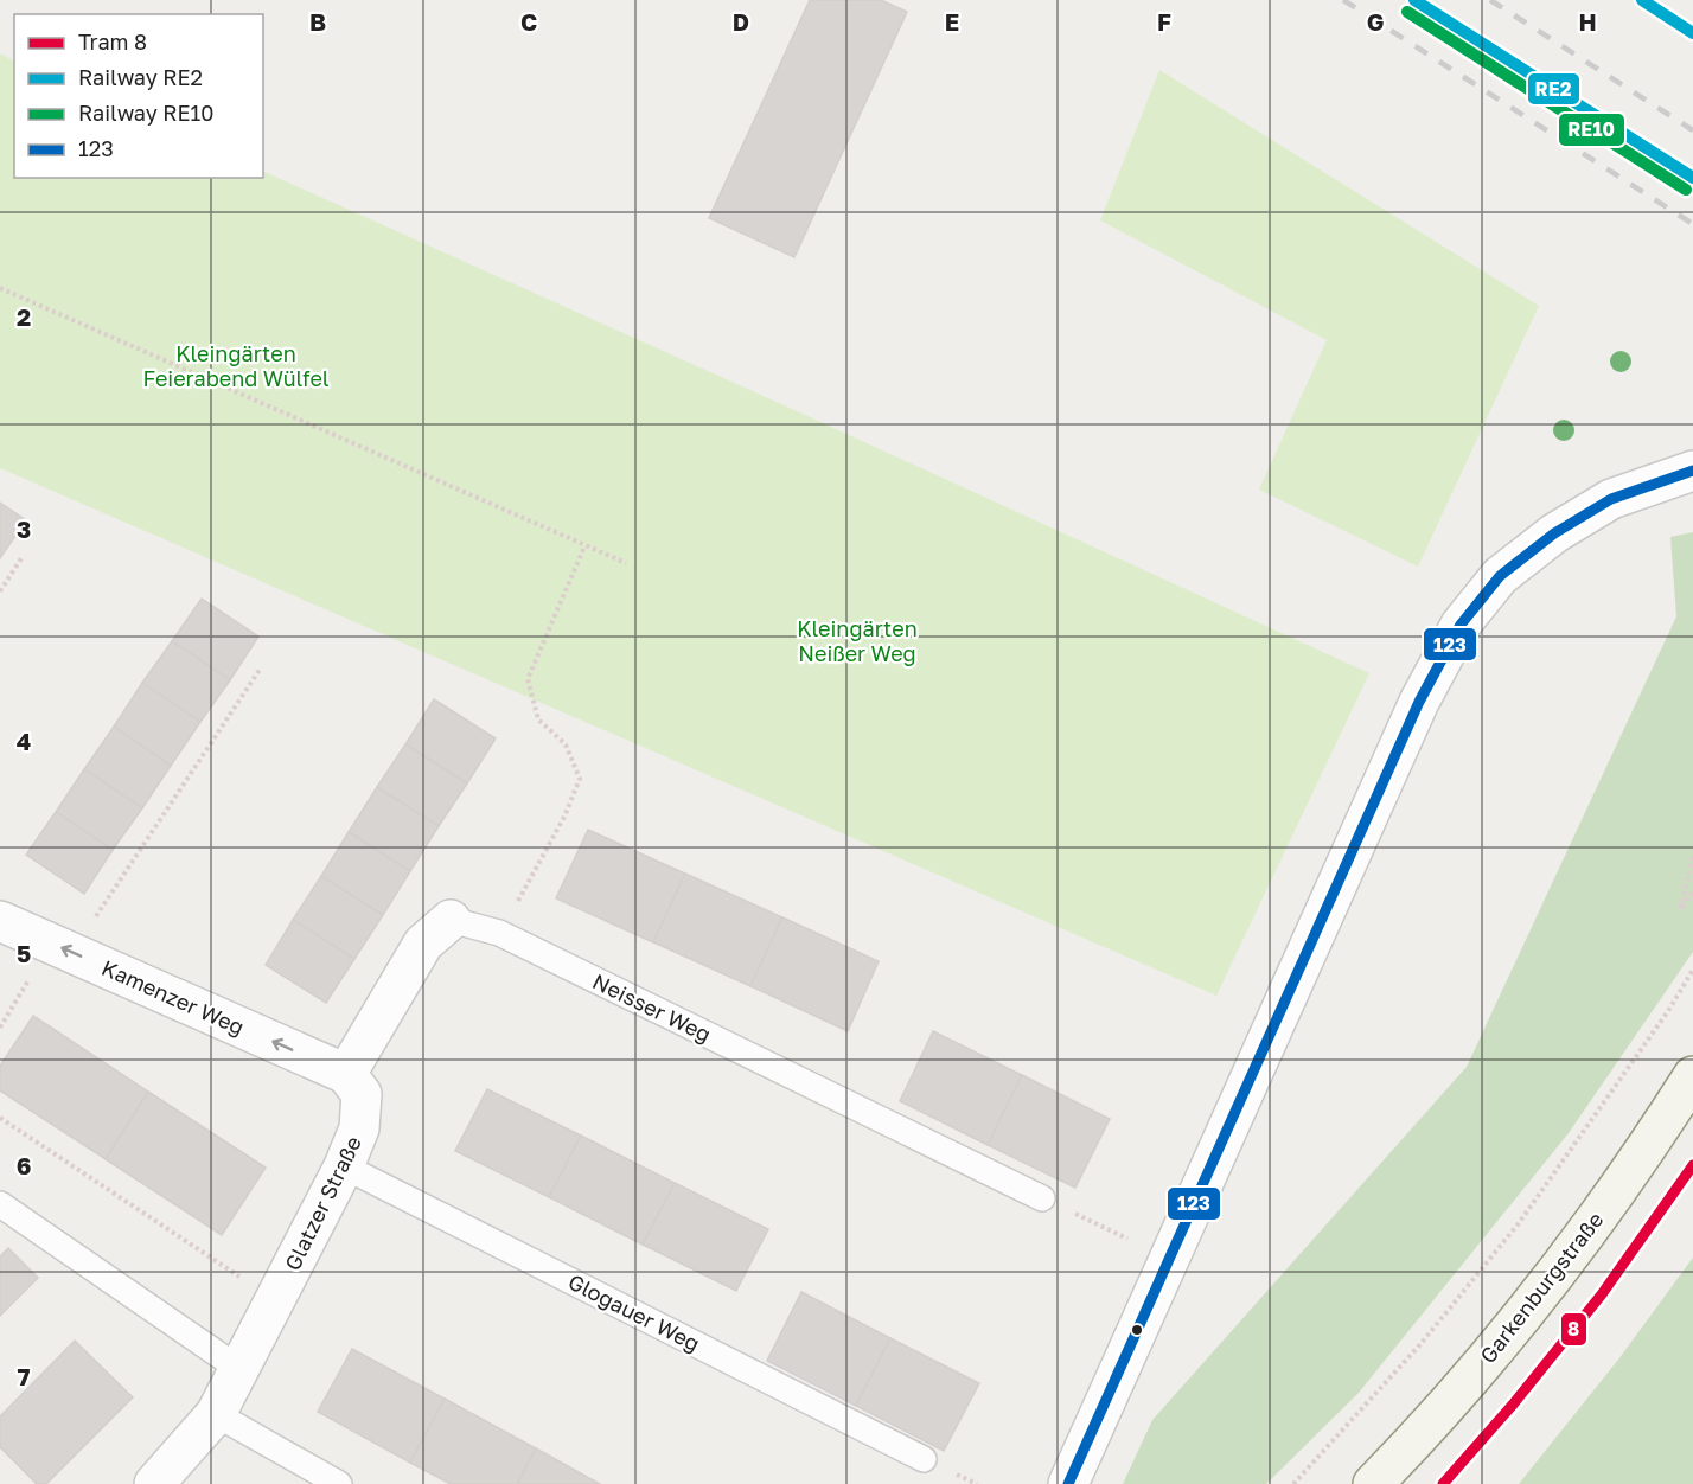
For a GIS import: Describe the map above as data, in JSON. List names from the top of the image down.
{
  "streets": {
    "main road": ["Garkenburgstraße"],
    "street": ["Kamenzer Weg", "Glatzer Straße"],
    "lane": ["Neisser Weg", "Glogauer Weg"]
  },
  "crossings": [
    ["Kamenzer Weg", "Glatzer Straße"],
    ["Glatzer Straße", "Glogauer Weg"]
  ],
  "one_way": ["Kamenzer Weg"],
  "parks": ["Kleingärten Feierabend Wülfel", "Kleingärten Neißer Weg"],
  "lines": [
    "rail line RE2",
    "rail line RE10",
    "transit line 123",
    "tram line 8"
  ],
  "legend": [
    "Tram 8",
    "Railway RE2",
    "Railway RE10",
    "123"
  ],
  "grid": {
    "columns": [
      "B",
      "C",
      "D",
      "E",
      "F",
      "G",
      "H"
    ],
    "rows": [
      "2",
      "3",
      "4",
      "5",
      "6",
      "7"
    ]
  }
}
